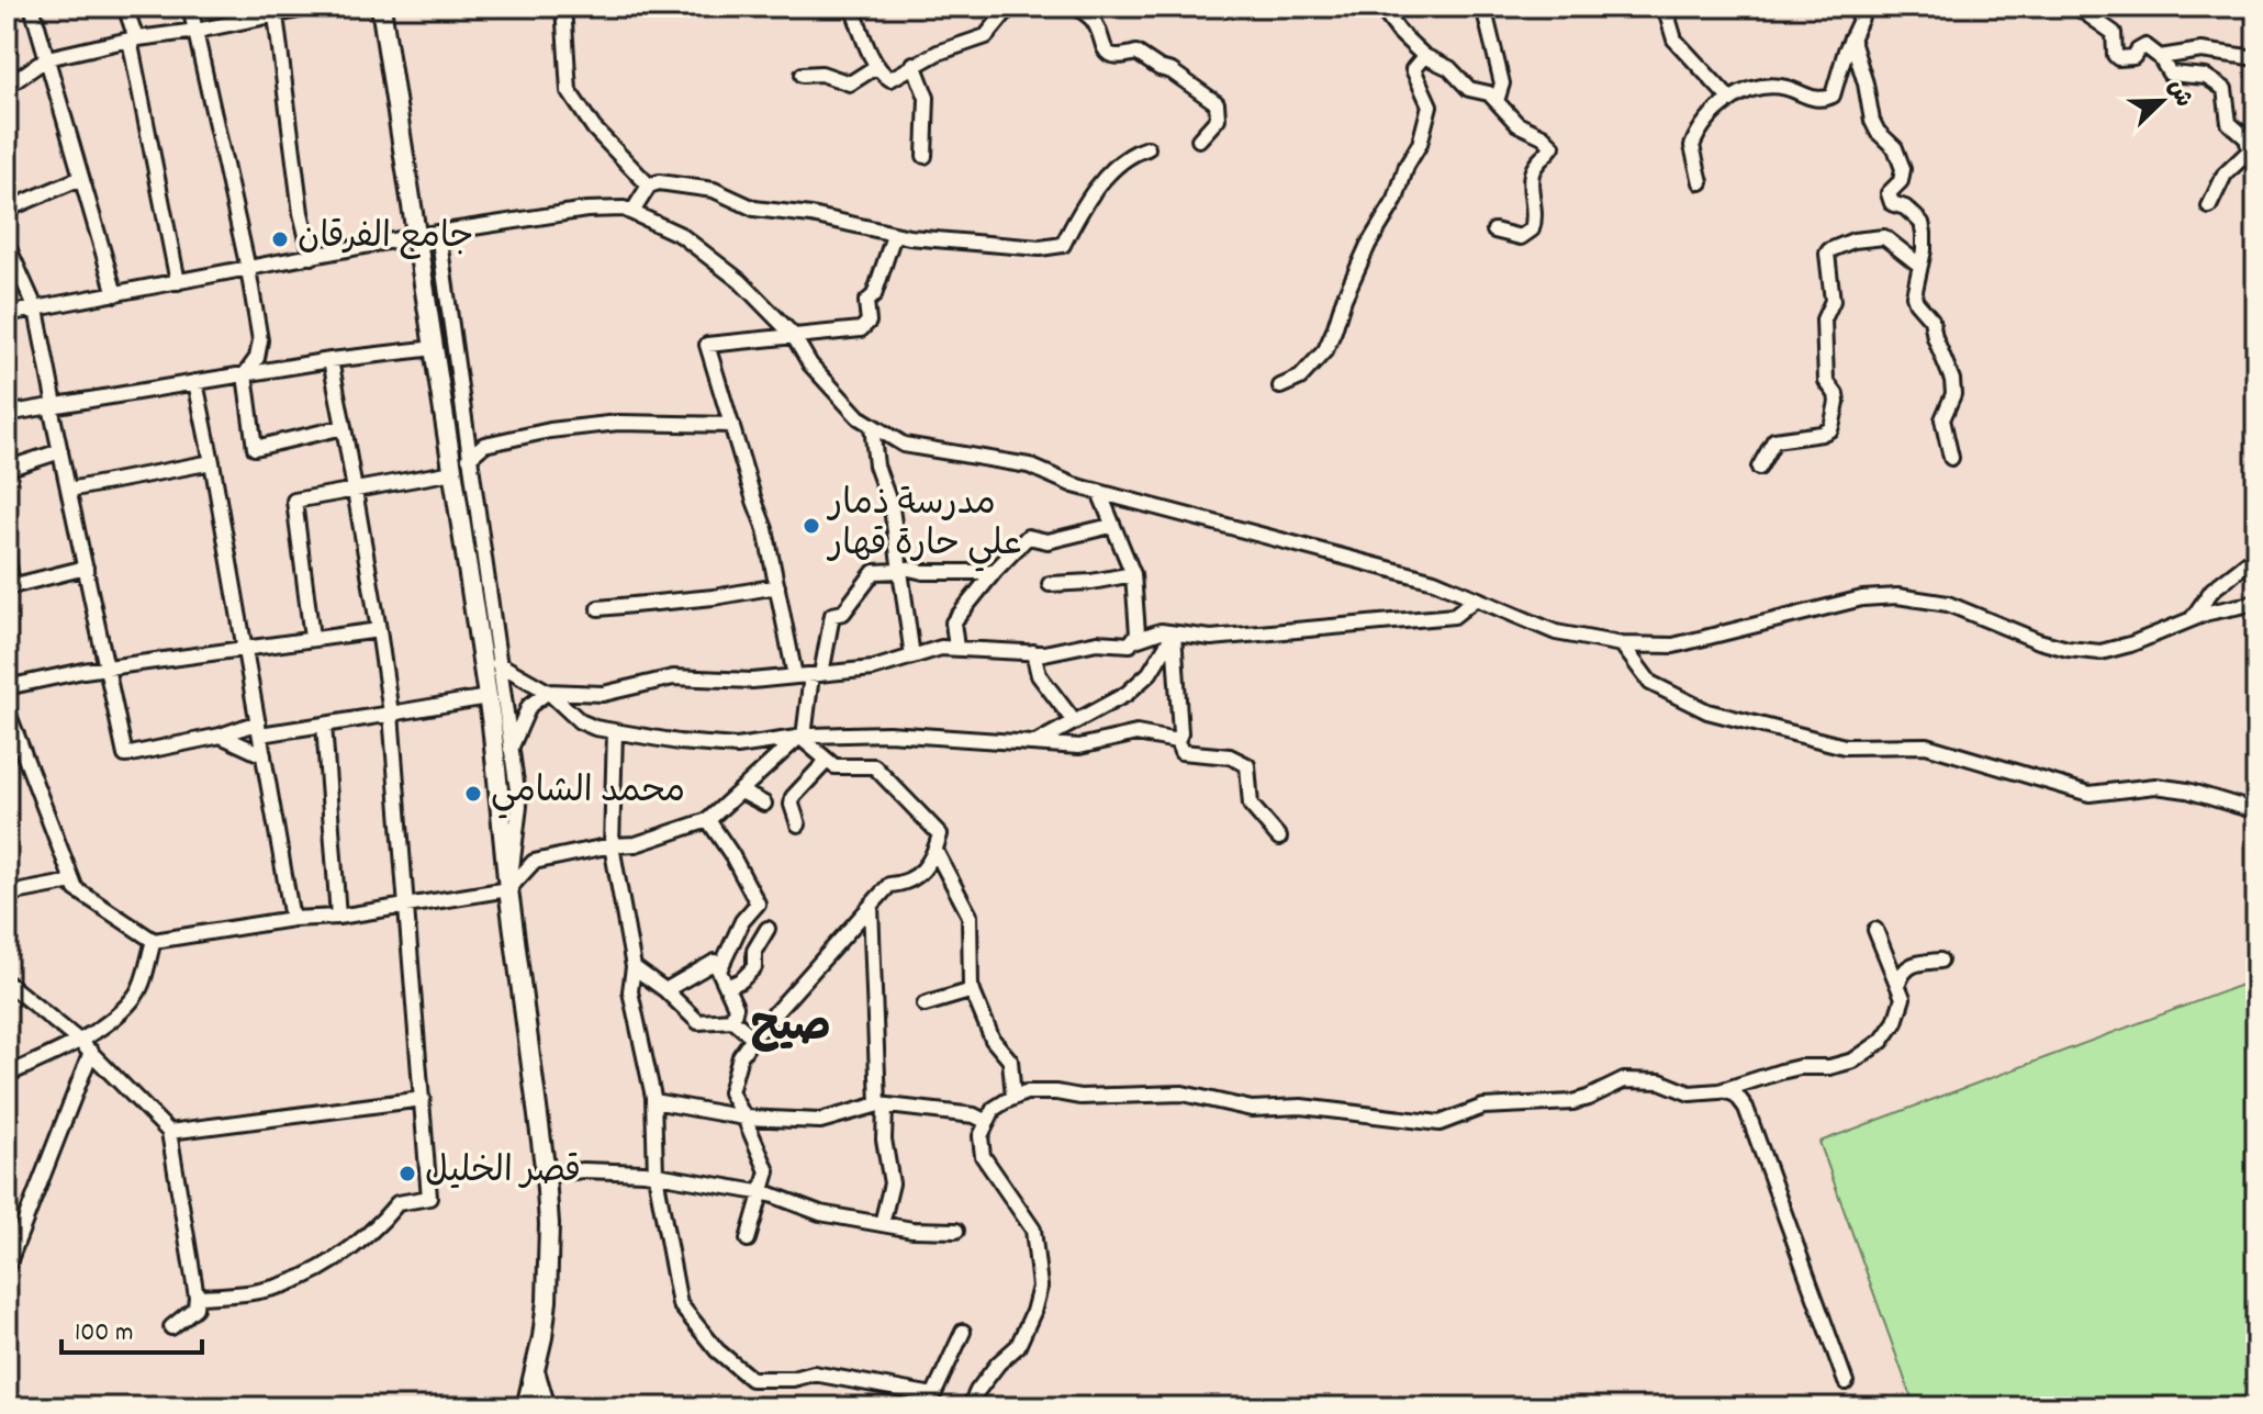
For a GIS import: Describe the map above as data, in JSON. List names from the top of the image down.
{
  "districts": ["صيح"],
  "places": [
    "جامع الفرقان",
    "مدرسة ذمار علي حارة قهار",
    "محمد الشامي",
    "قصر الخليل"
  ],
  "scale_bar": "100 m",
  "north": "top right"
}
